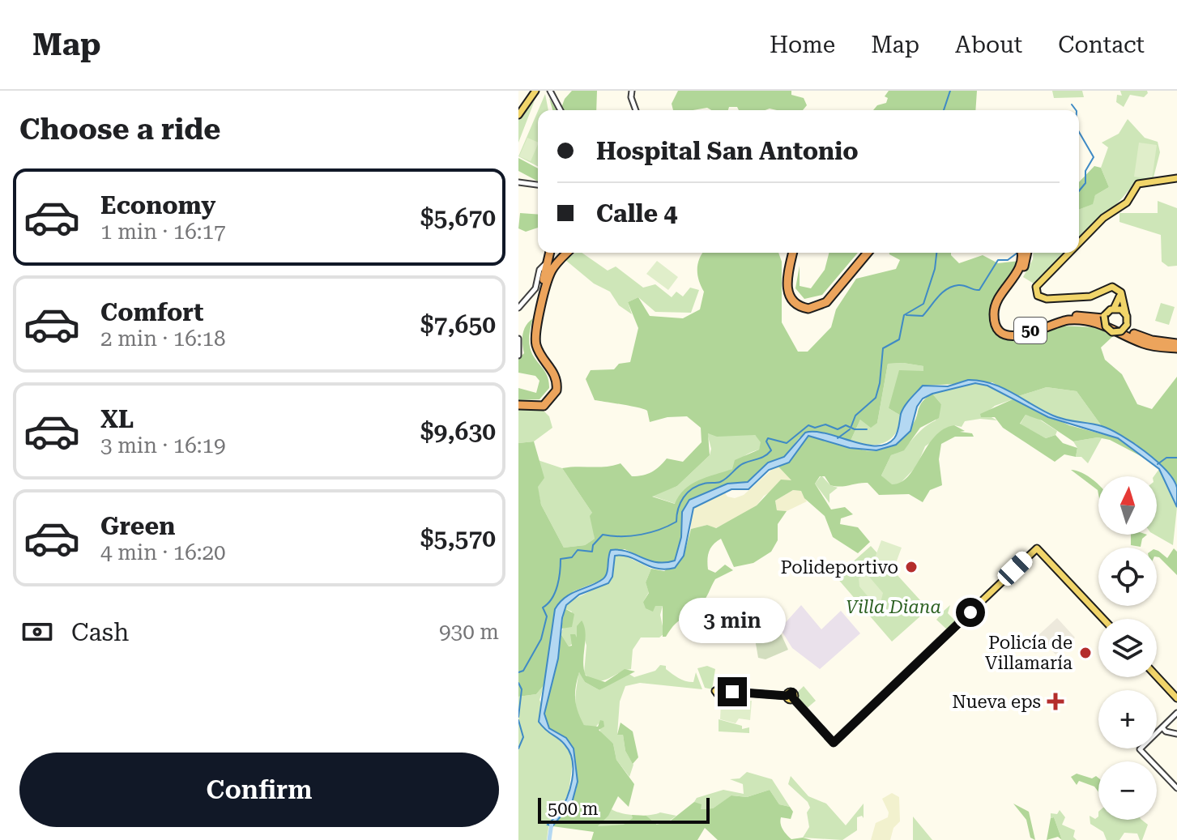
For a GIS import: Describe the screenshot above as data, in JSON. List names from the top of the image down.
{
  "streets": {
    "highway": ["50"]
  },
  "parks": ["Villa Diana"],
  "places": {
    "other": ["Polideportivo", "Policía de Villamaría"],
    "health": ["Nueva eps"]
  },
  "scale_bar": "500 m",
  "north": "top",
  "page": {
    "header": "Map",
    "nav": [
      "Home",
      "Map",
      "About",
      "Contact"
    ],
    "heading": "Choose a ride",
    "banner": ["Hospital San Antonio", "Calle 4"],
    "list": [
      {
        "name": "Economy",
        "note": "1 min · 16:17",
        "value": "$5,670"
      },
      {
        "name": "Comfort",
        "note": "2 min · 16:18",
        "value": "$7,650"
      },
      {
        "name": "XL",
        "note": "3 min · 16:19",
        "value": "$9,630"
      },
      {
        "name": "Green",
        "note": "4 min · 16:20",
        "value": "$5,570"
      }
    ],
    "map_buttons": ["+", "−"],
    "pay": ["Cash", "930 m"],
    "bubble": "3 min",
    "buttons": "Confirm",
    "scale": "500 m"
  }
}
